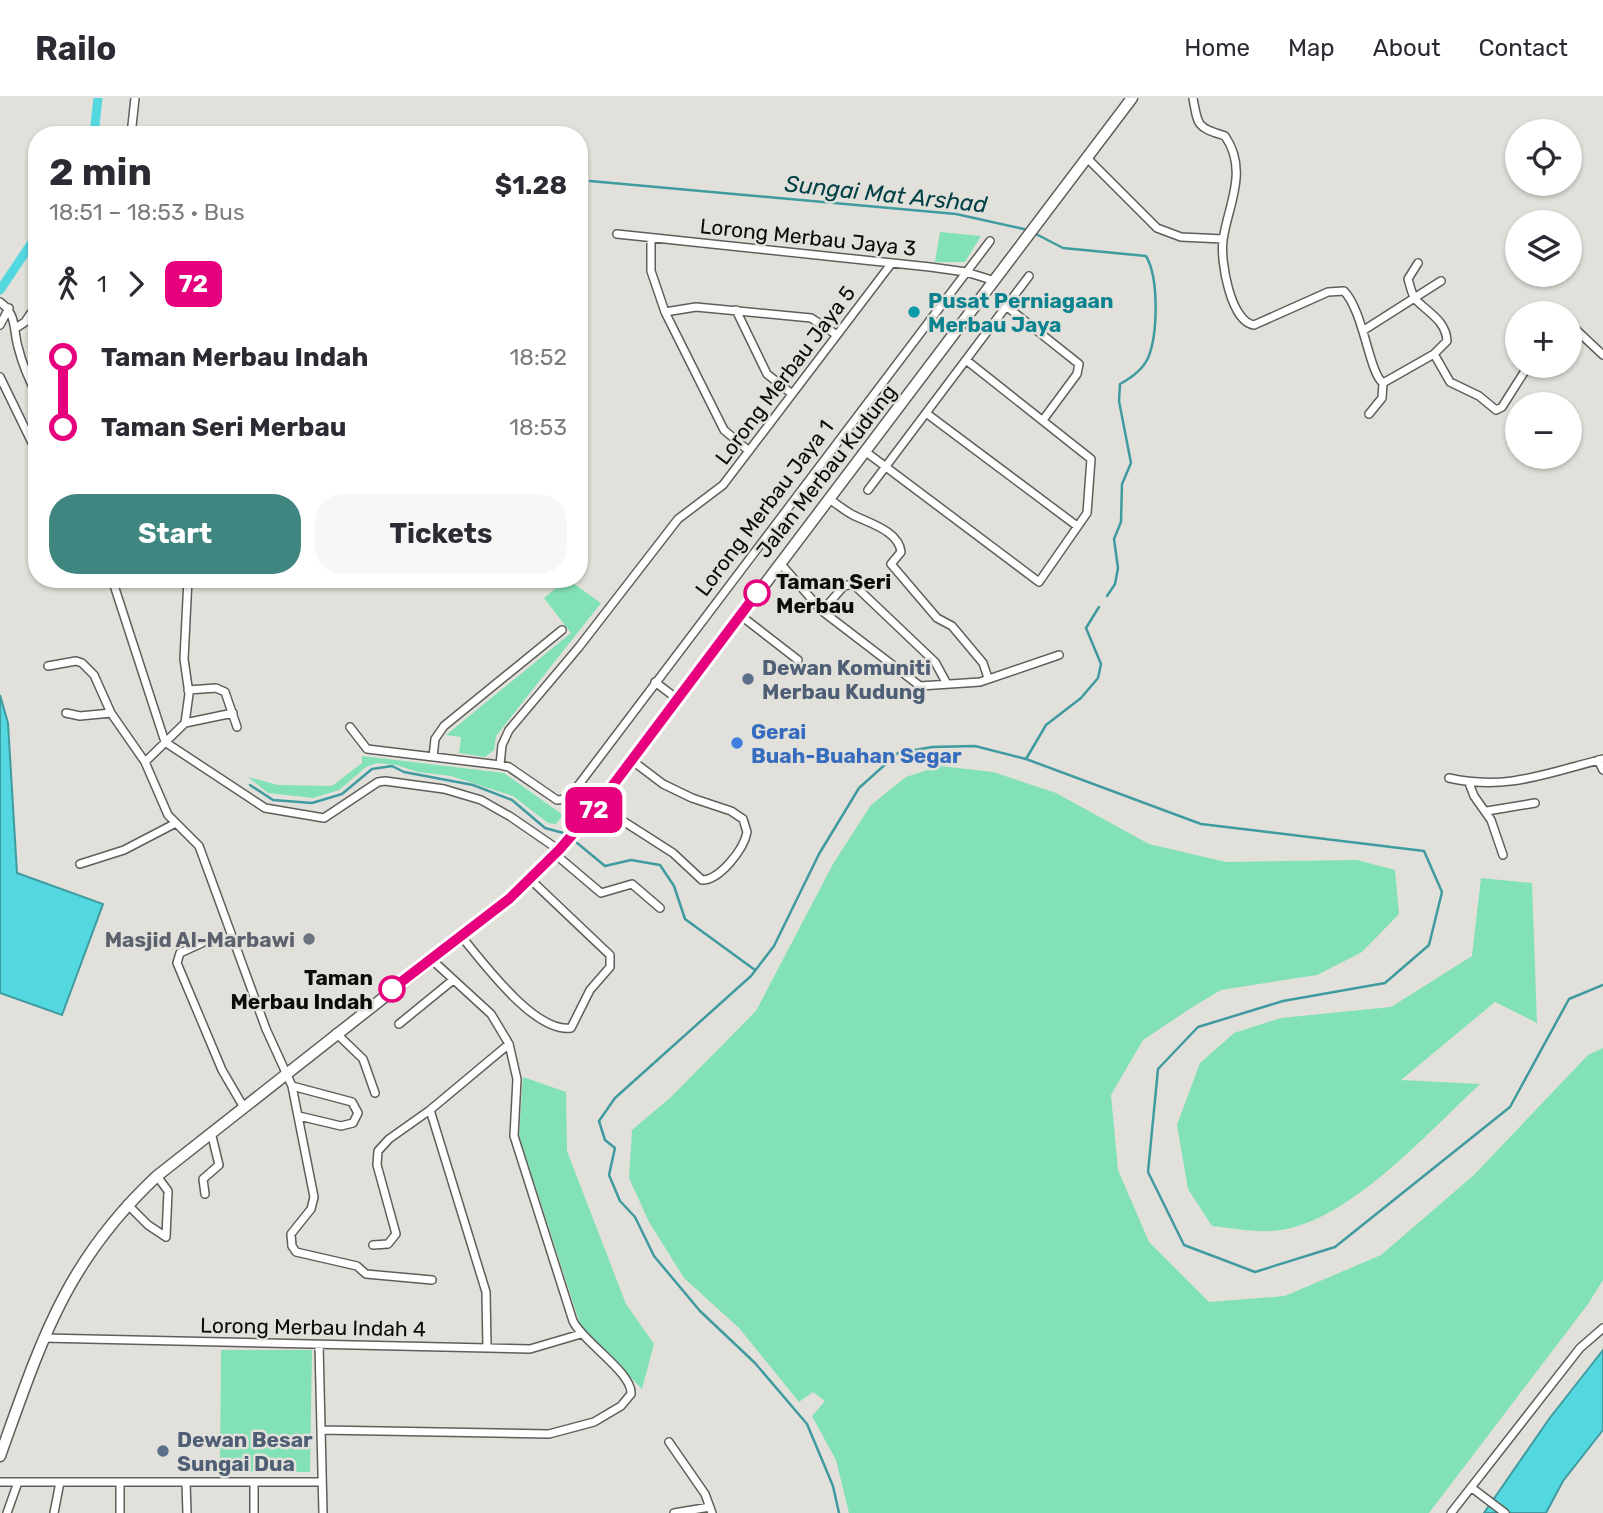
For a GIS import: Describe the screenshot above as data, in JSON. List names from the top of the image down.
{
  "streets": {
    "main road": ["Jalan Merbau Kudung"],
    "street": [
      "Lorong Merbau Jaya 3",
      "Lorong Merbau Jaya 5",
      "Lorong Merbau Jaya 1",
      "Lorong Merbau Indah 4"
    ]
  },
  "crossings": [
    ["Lorong Merbau Jaya 3", "Lorong Merbau Jaya 5"],
    ["Lorong Merbau Jaya 3", "Jalan Merbau Kudung"],
    ["Lorong Merbau Jaya 3", "Lorong Merbau Jaya 1"],
    ["Lorong Merbau Jaya 5", "Lorong Merbau Jaya 1"],
    ["Jalan Merbau Kudung", "Lorong Merbau Indah 4"]
  ],
  "water": ["Sungai Mat Arshad"],
  "places": [
    "Pusat Perniagaan Merbau Jaya",
    "Taman Seri Merbau",
    "Dewan Komuniti Merbau Kudung",
    "Gerai Buah-Buahan Segar",
    "Masjid Al-Marbawi",
    "Taman Merbau Indah",
    "Dewan Besar Sungai Dua"
  ],
  "lines": ["bus line 72"],
  "page": {
    "header": "Railo",
    "nav": [
      "Home",
      "Map",
      "About",
      "Contact"
    ],
    "on_map": "72",
    "map_buttons": ["+", "−"],
    "heading": ["2 min", "18:51 – 18:53 · Bus", "$1.28"],
    "legs": ["1", "72"],
    "list": [
      {
        "name": "Taman Merbau Indah",
        "value": "18:52"
      },
      {
        "name": "Taman Seri Merbau",
        "value": "18:53"
      }
    ],
    "buttons": ["Start", "Tickets"]
  }
}
